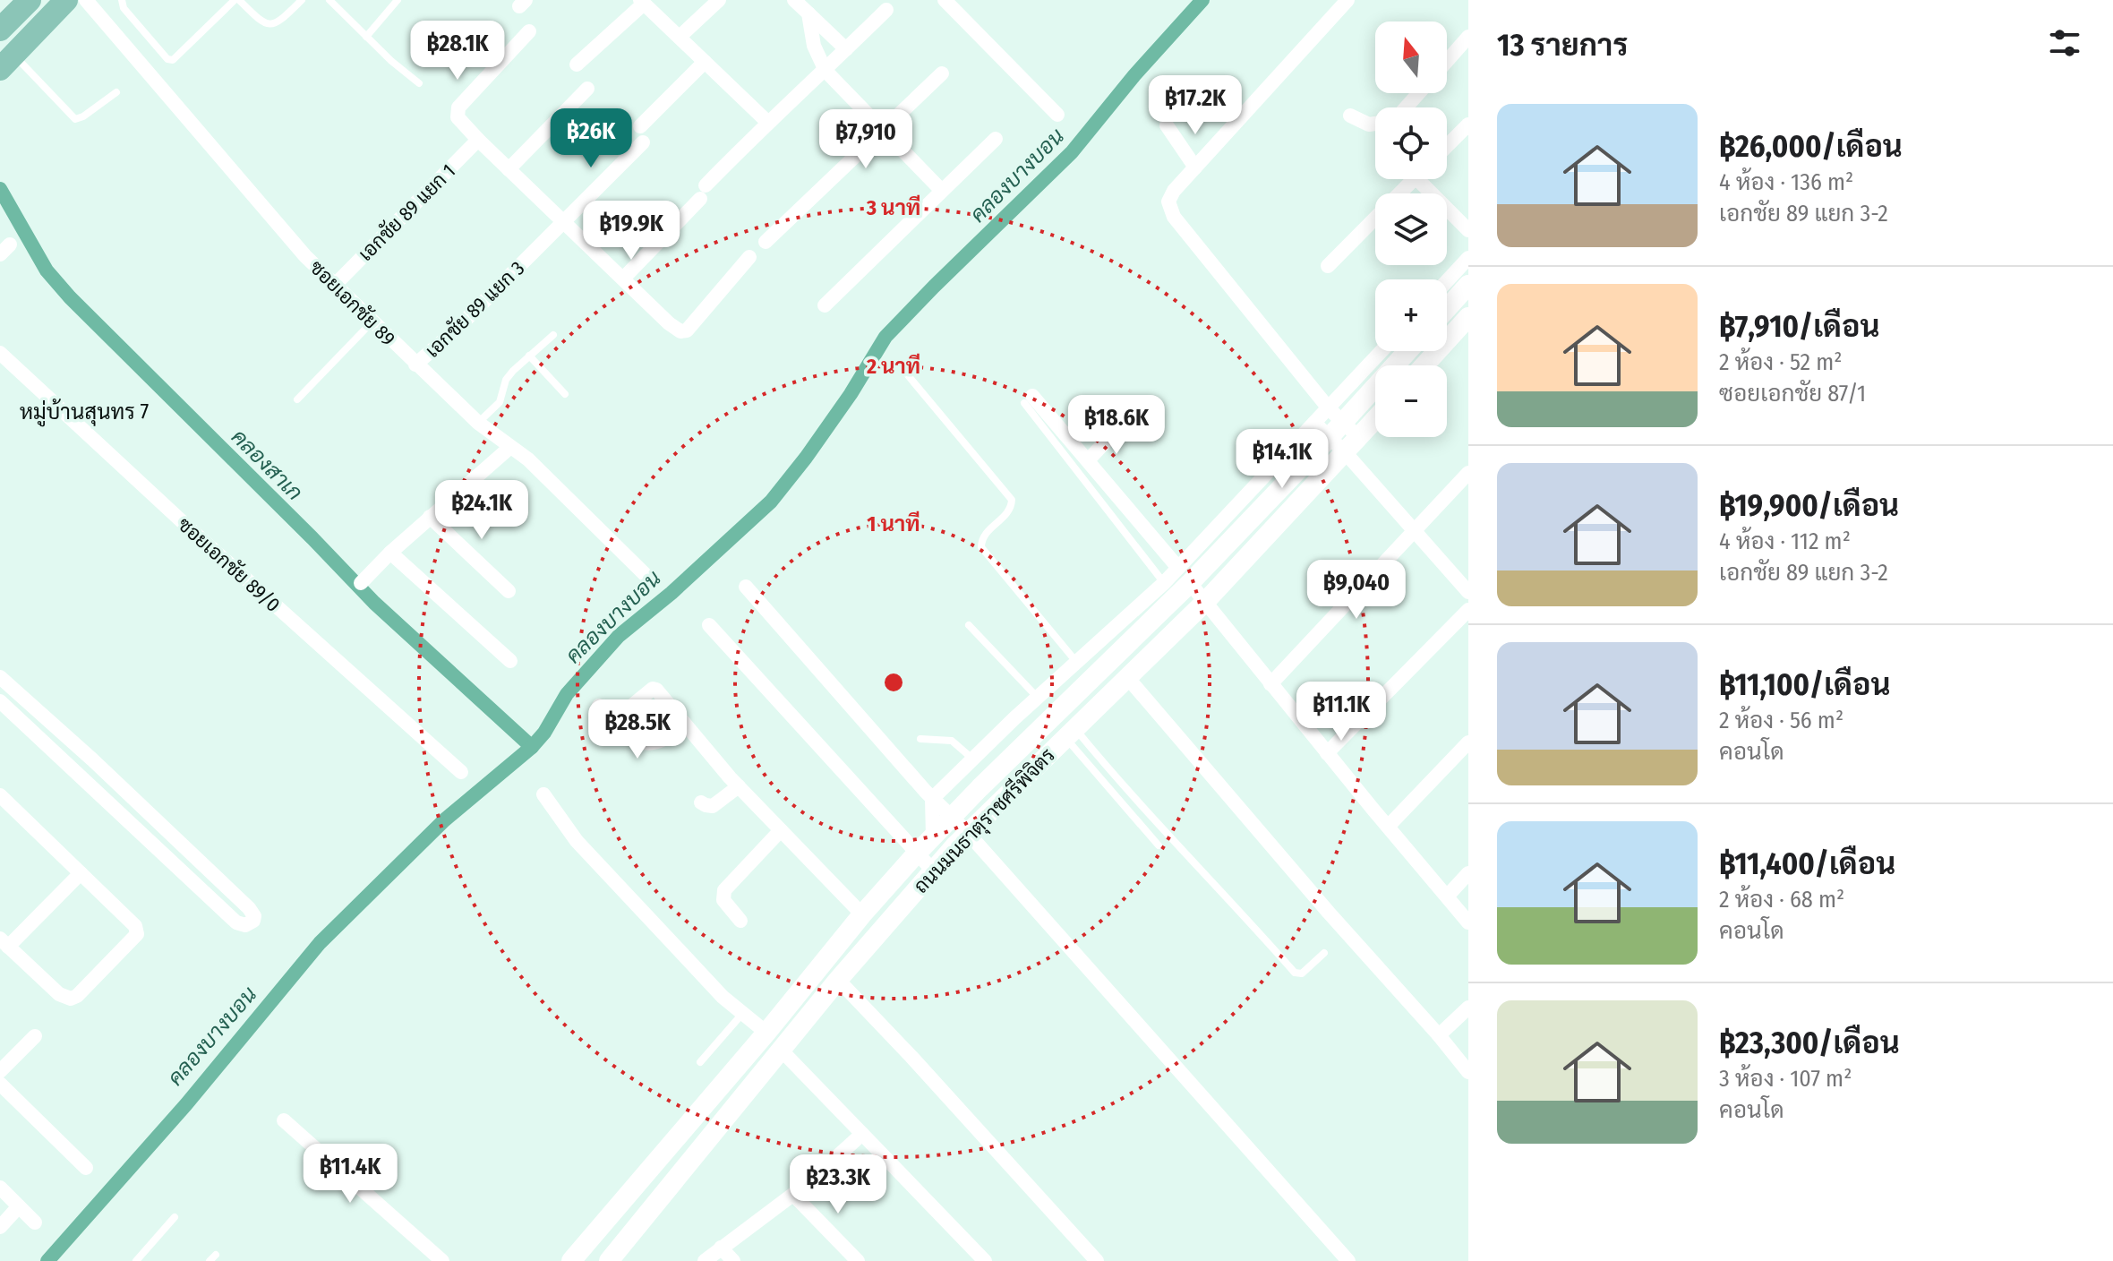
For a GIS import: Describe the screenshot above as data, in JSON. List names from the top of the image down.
{
  "streets": {
    "street": [
      "เอกชัย 89 แยก 1",
      "ซอยเอกชัย 89",
      "เอกชัย 89 แยก 3",
      "ซอยเอกชัย 89/0",
      "ถนนมนธาตุราชศรีพิจิตร"
    ]
  },
  "crossings": [
    ["เอกชัย 89 แยก 1", "ซอยเอกชัย 89"],
    ["ซอยเอกชัย 89", "เอกชัย 89 แยก 3"]
  ],
  "districts": ["หมู่บ้านสุนทร 7"],
  "water": ["คลองบางบอน", "คลองสาเก"],
  "north": "top",
  "page": {
    "heading": "13 รายการ",
    "price": [
      "฿28.1K",
      "฿17.2K",
      "฿26K",
      "฿7,910",
      "฿19.9K",
      "฿18.6K",
      "฿14.1K",
      "฿24.1K",
      "฿9,040",
      "฿11.1K",
      "฿28.5K",
      "฿11.4K",
      "฿23.3K"
    ],
    "map_buttons": ["+", "−"],
    "list": [
      {
        "name": "฿26,000/เดือน",
        "note": "4 ห้อง · 136 m² · เอกชัย 89 แยก 3-2"
      },
      {
        "name": "฿7,910/เดือน",
        "note": "2 ห้อง · 52 m² · ซอยเอกชัย 87/1"
      },
      {
        "name": "฿19,900/เดือน",
        "note": "4 ห้อง · 112 m² · เอกชัย 89 แยก 3-2"
      },
      {
        "name": "฿11,100/เดือน",
        "note": "2 ห้อง · 56 m² · คอนโด"
      },
      {
        "name": "฿11,400/เดือน",
        "note": "2 ห้อง · 68 m² · คอนโด"
      },
      {
        "name": "฿23,300/เดือน",
        "note": "3 ห้อง · 107 m² · คอนโด"
      }
    ]
  },
  "rings": ["3 นาที", "2 นาที", "1 นาที"]
}
